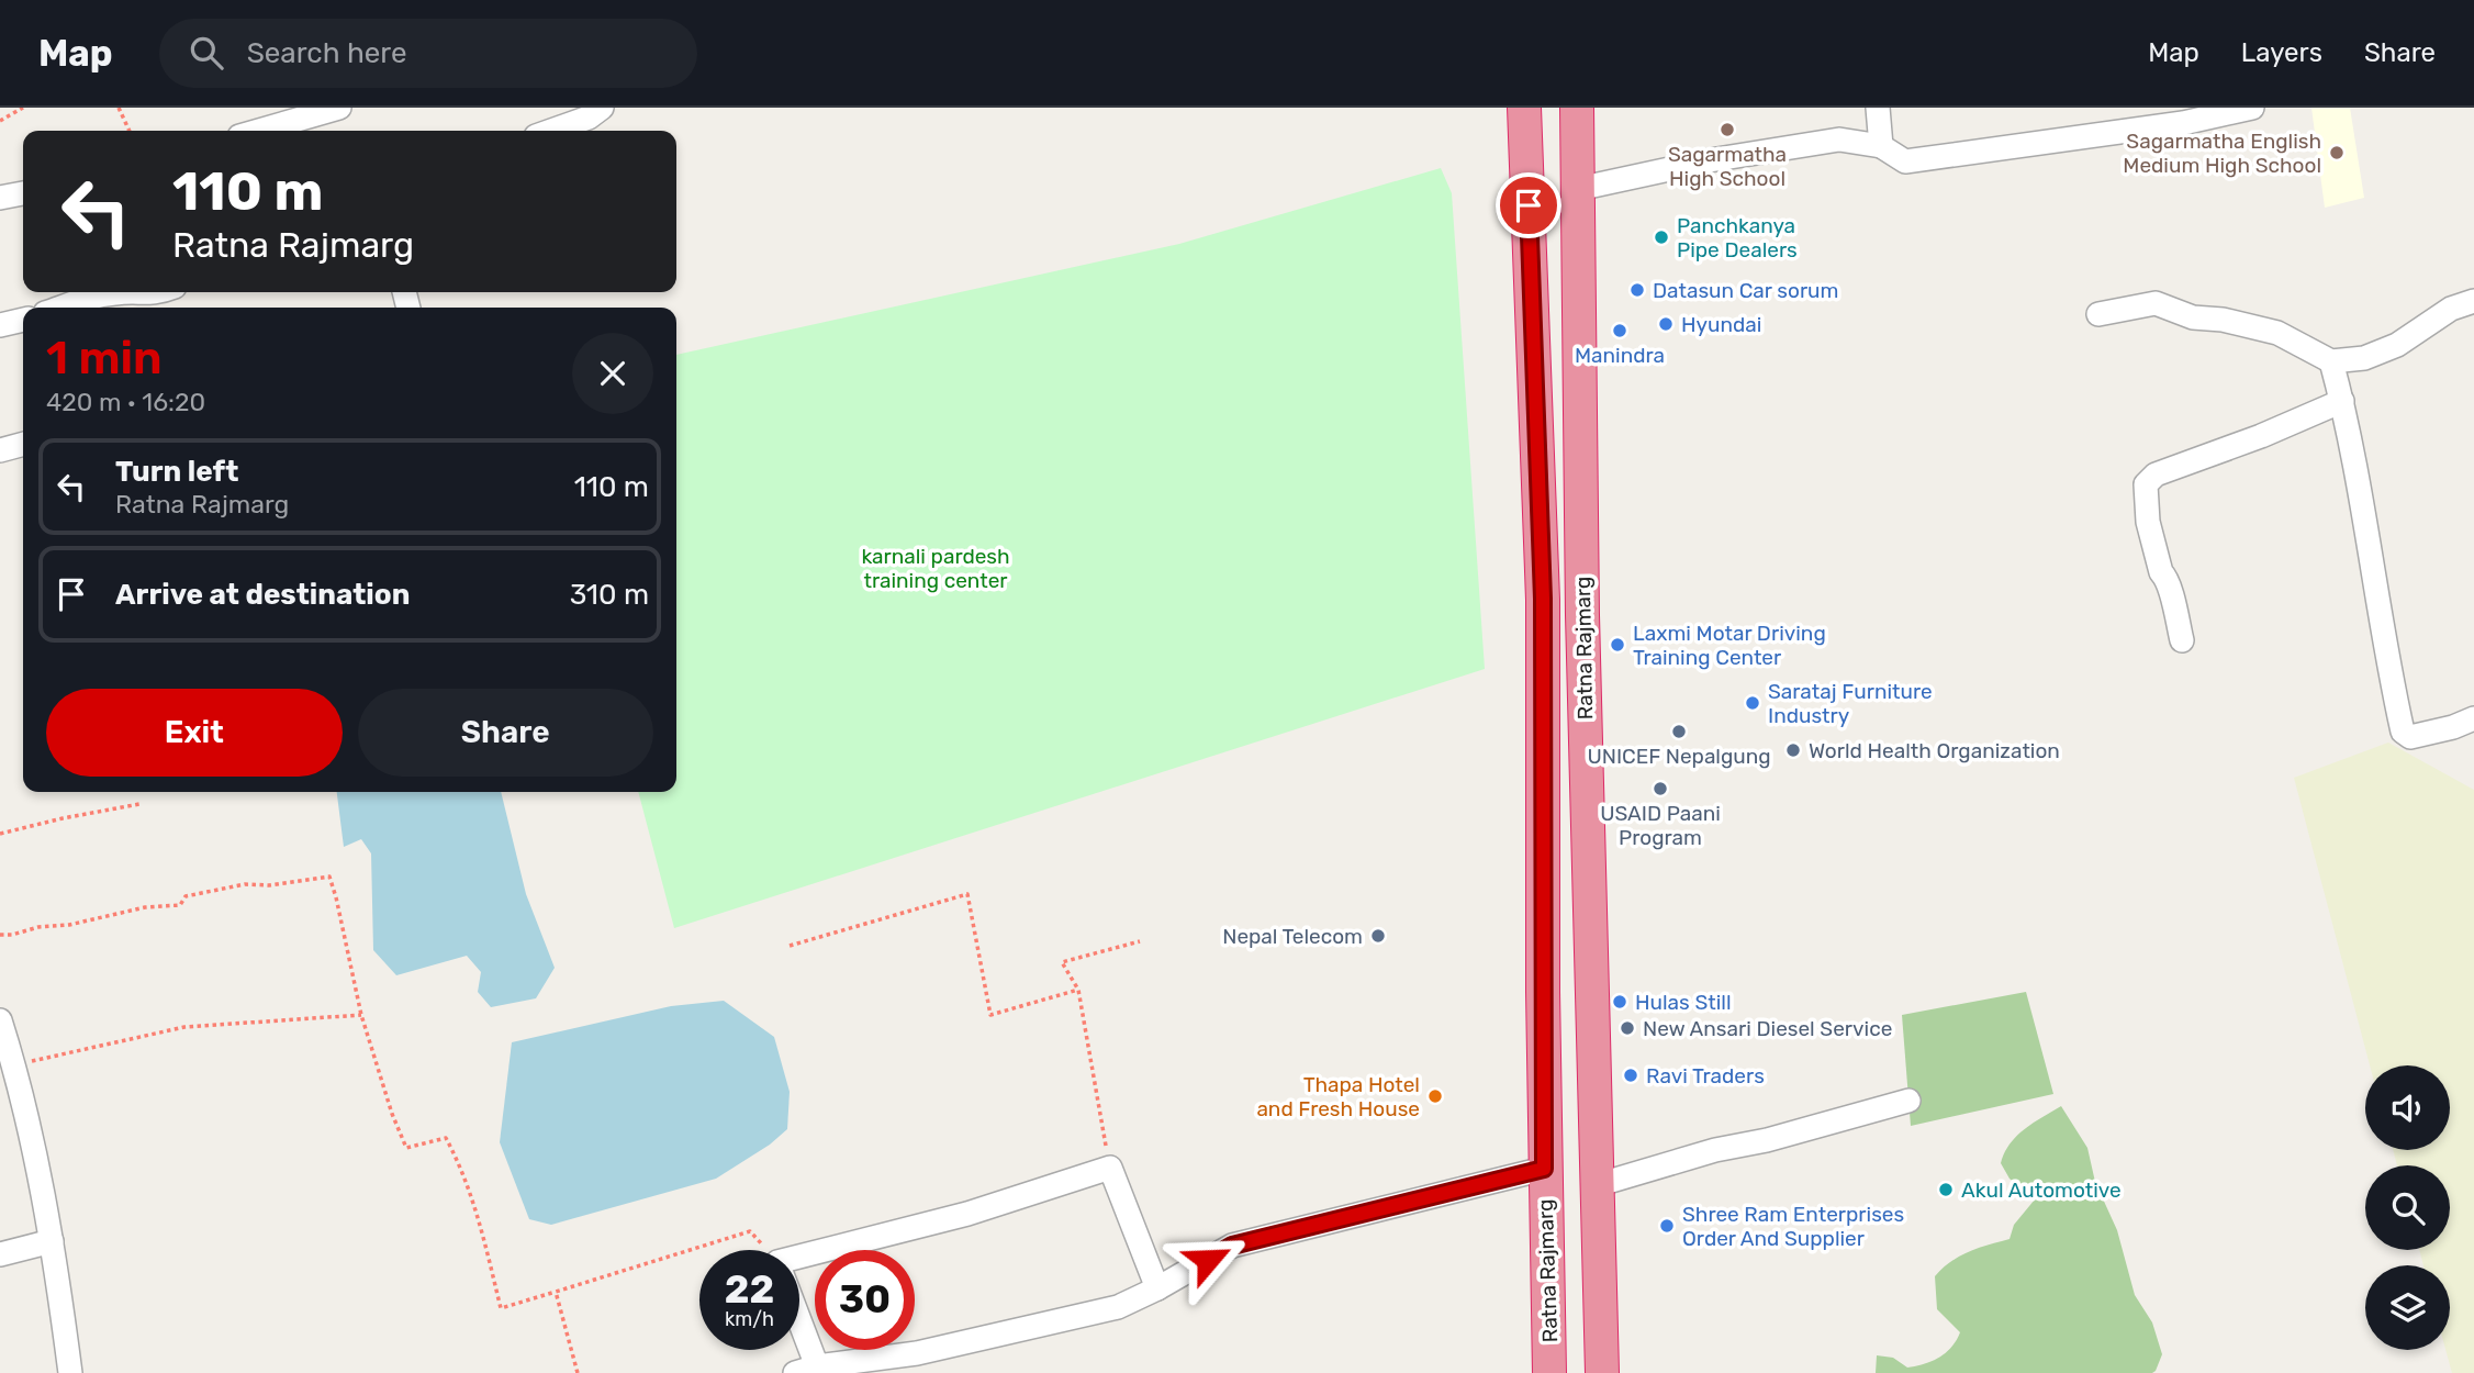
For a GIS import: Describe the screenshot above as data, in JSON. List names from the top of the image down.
{
  "streets": {
    "highway": ["Ratna Rajmarg"]
  },
  "parks": ["karnali pardesh training center"],
  "places": [
    "Sagarmatha High School",
    "Sagarmatha English Medium High School",
    "Panchkanya Pipe Dealers",
    "Datasun Car sorum",
    "Hyundai",
    "Manindra",
    "Laxmi Motar Driving Training Center",
    "Sarataj Furniture Industry",
    "UNICEF Nepalgung",
    "World Health Organization",
    "USAID Paani Program",
    "Nepal Telecom",
    "Hulas Still",
    "New Ansari Diesel Service",
    "Ravi Traders",
    "Thapa Hotel and Fresh House",
    "Akul Automotive",
    "Shree Ram Enterprises Order And Supplier"
  ],
  "page": {
    "header": "Map",
    "search": "Search here",
    "nav": ["Map", "Layers", "Share"],
    "turn": ["110 m", "Ratna Rajmarg"],
    "heading": ["1 min", "420 m · 16:20"],
    "list": [
      {
        "name": "Turn left",
        "note": "Ratna Rajmarg",
        "value": "110 m"
      },
      {
        "name": "Arrive at destination",
        "value": "310 m"
      }
    ],
    "buttons": ["Exit", "Share"],
    "speed": "22 km/h",
    "limit": "30"
  }
}
